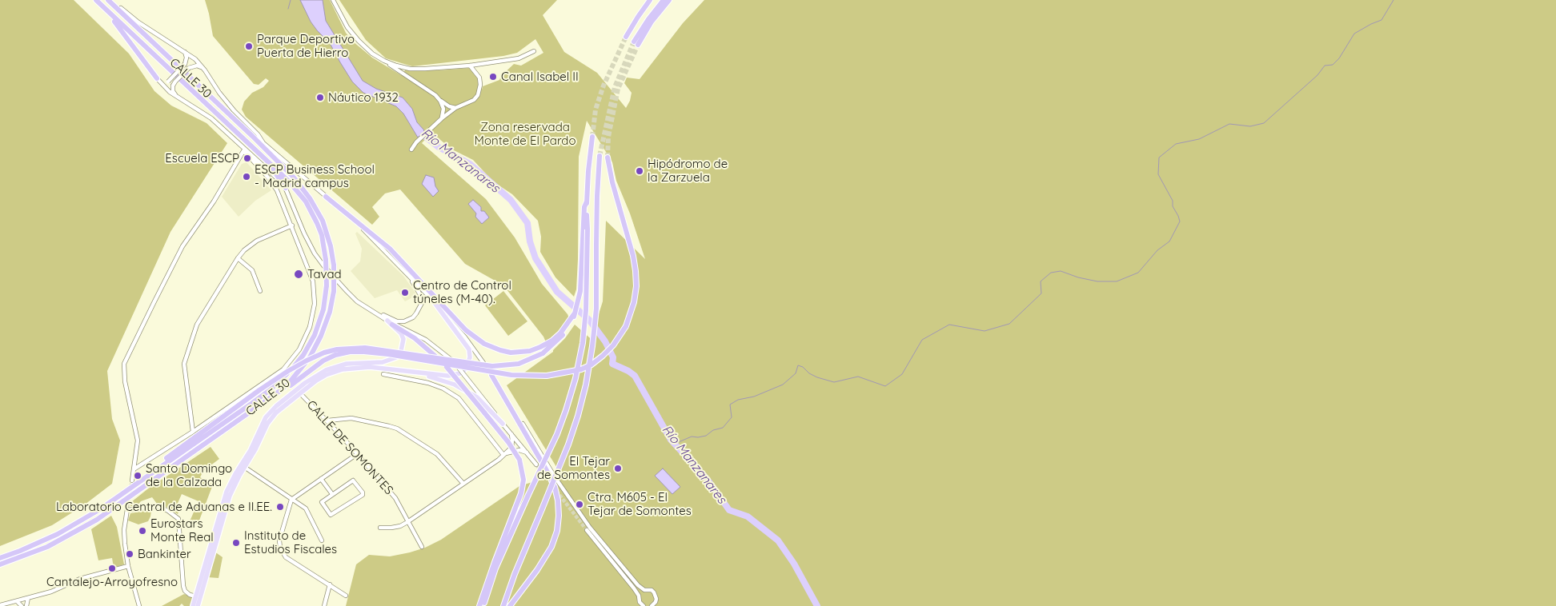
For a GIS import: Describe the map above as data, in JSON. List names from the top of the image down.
{
  "streets": {
    "highway": ["CALLE 30"],
    "street": ["CALLE DE SOMONTES"]
  },
  "water": ["Río Manzanares"],
  "parks": ["Zona reservada Monte de El Pardo"],
  "places": [
    "Parque Deportivo Puerta de Hierro",
    "Canal Isabel II",
    "Náutico 1932",
    "Escuela ESCP",
    "Hipódromo de la Zarzuela",
    "ESCP Business School - Madrid campus",
    "Tavad",
    "Centro de Control túneles (M-40).",
    "El Tejar de Somontes",
    "Santo Domingo de la Calzada",
    "Ctra. M605 - El Tejar de Somontes",
    "Laboratorio Central de Aduanas e II.EE.",
    "Eurostars Monte Real",
    "Instituto de Estudios Fiscales",
    "Bankinter",
    "Cantalejo-Arroyofresno"
  ]
}
